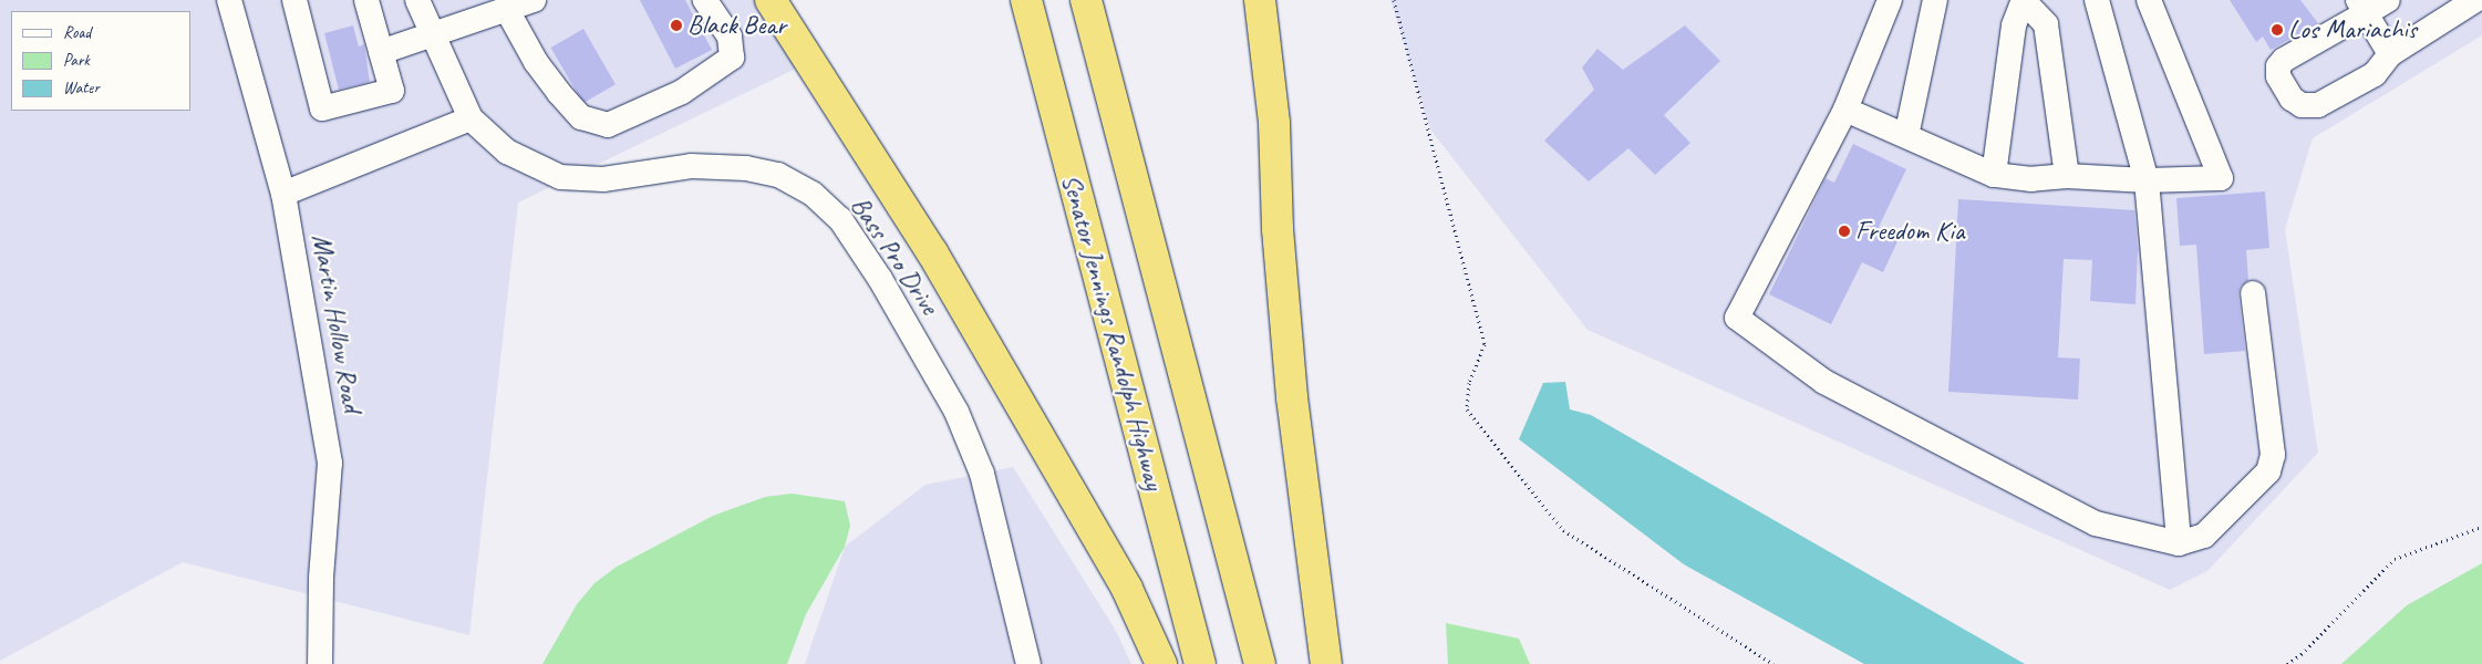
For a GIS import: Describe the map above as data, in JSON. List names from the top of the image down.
{
  "streets": {
    "highway": ["Senator Jennings Randolph Highway"],
    "street": ["Bass Pro Drive", "Martin Hollow Road"]
  },
  "places": ["Black Bear", "Los Mariachis", "Freedom Kia"],
  "legend": ["Road", "Park", "Water"]
}
